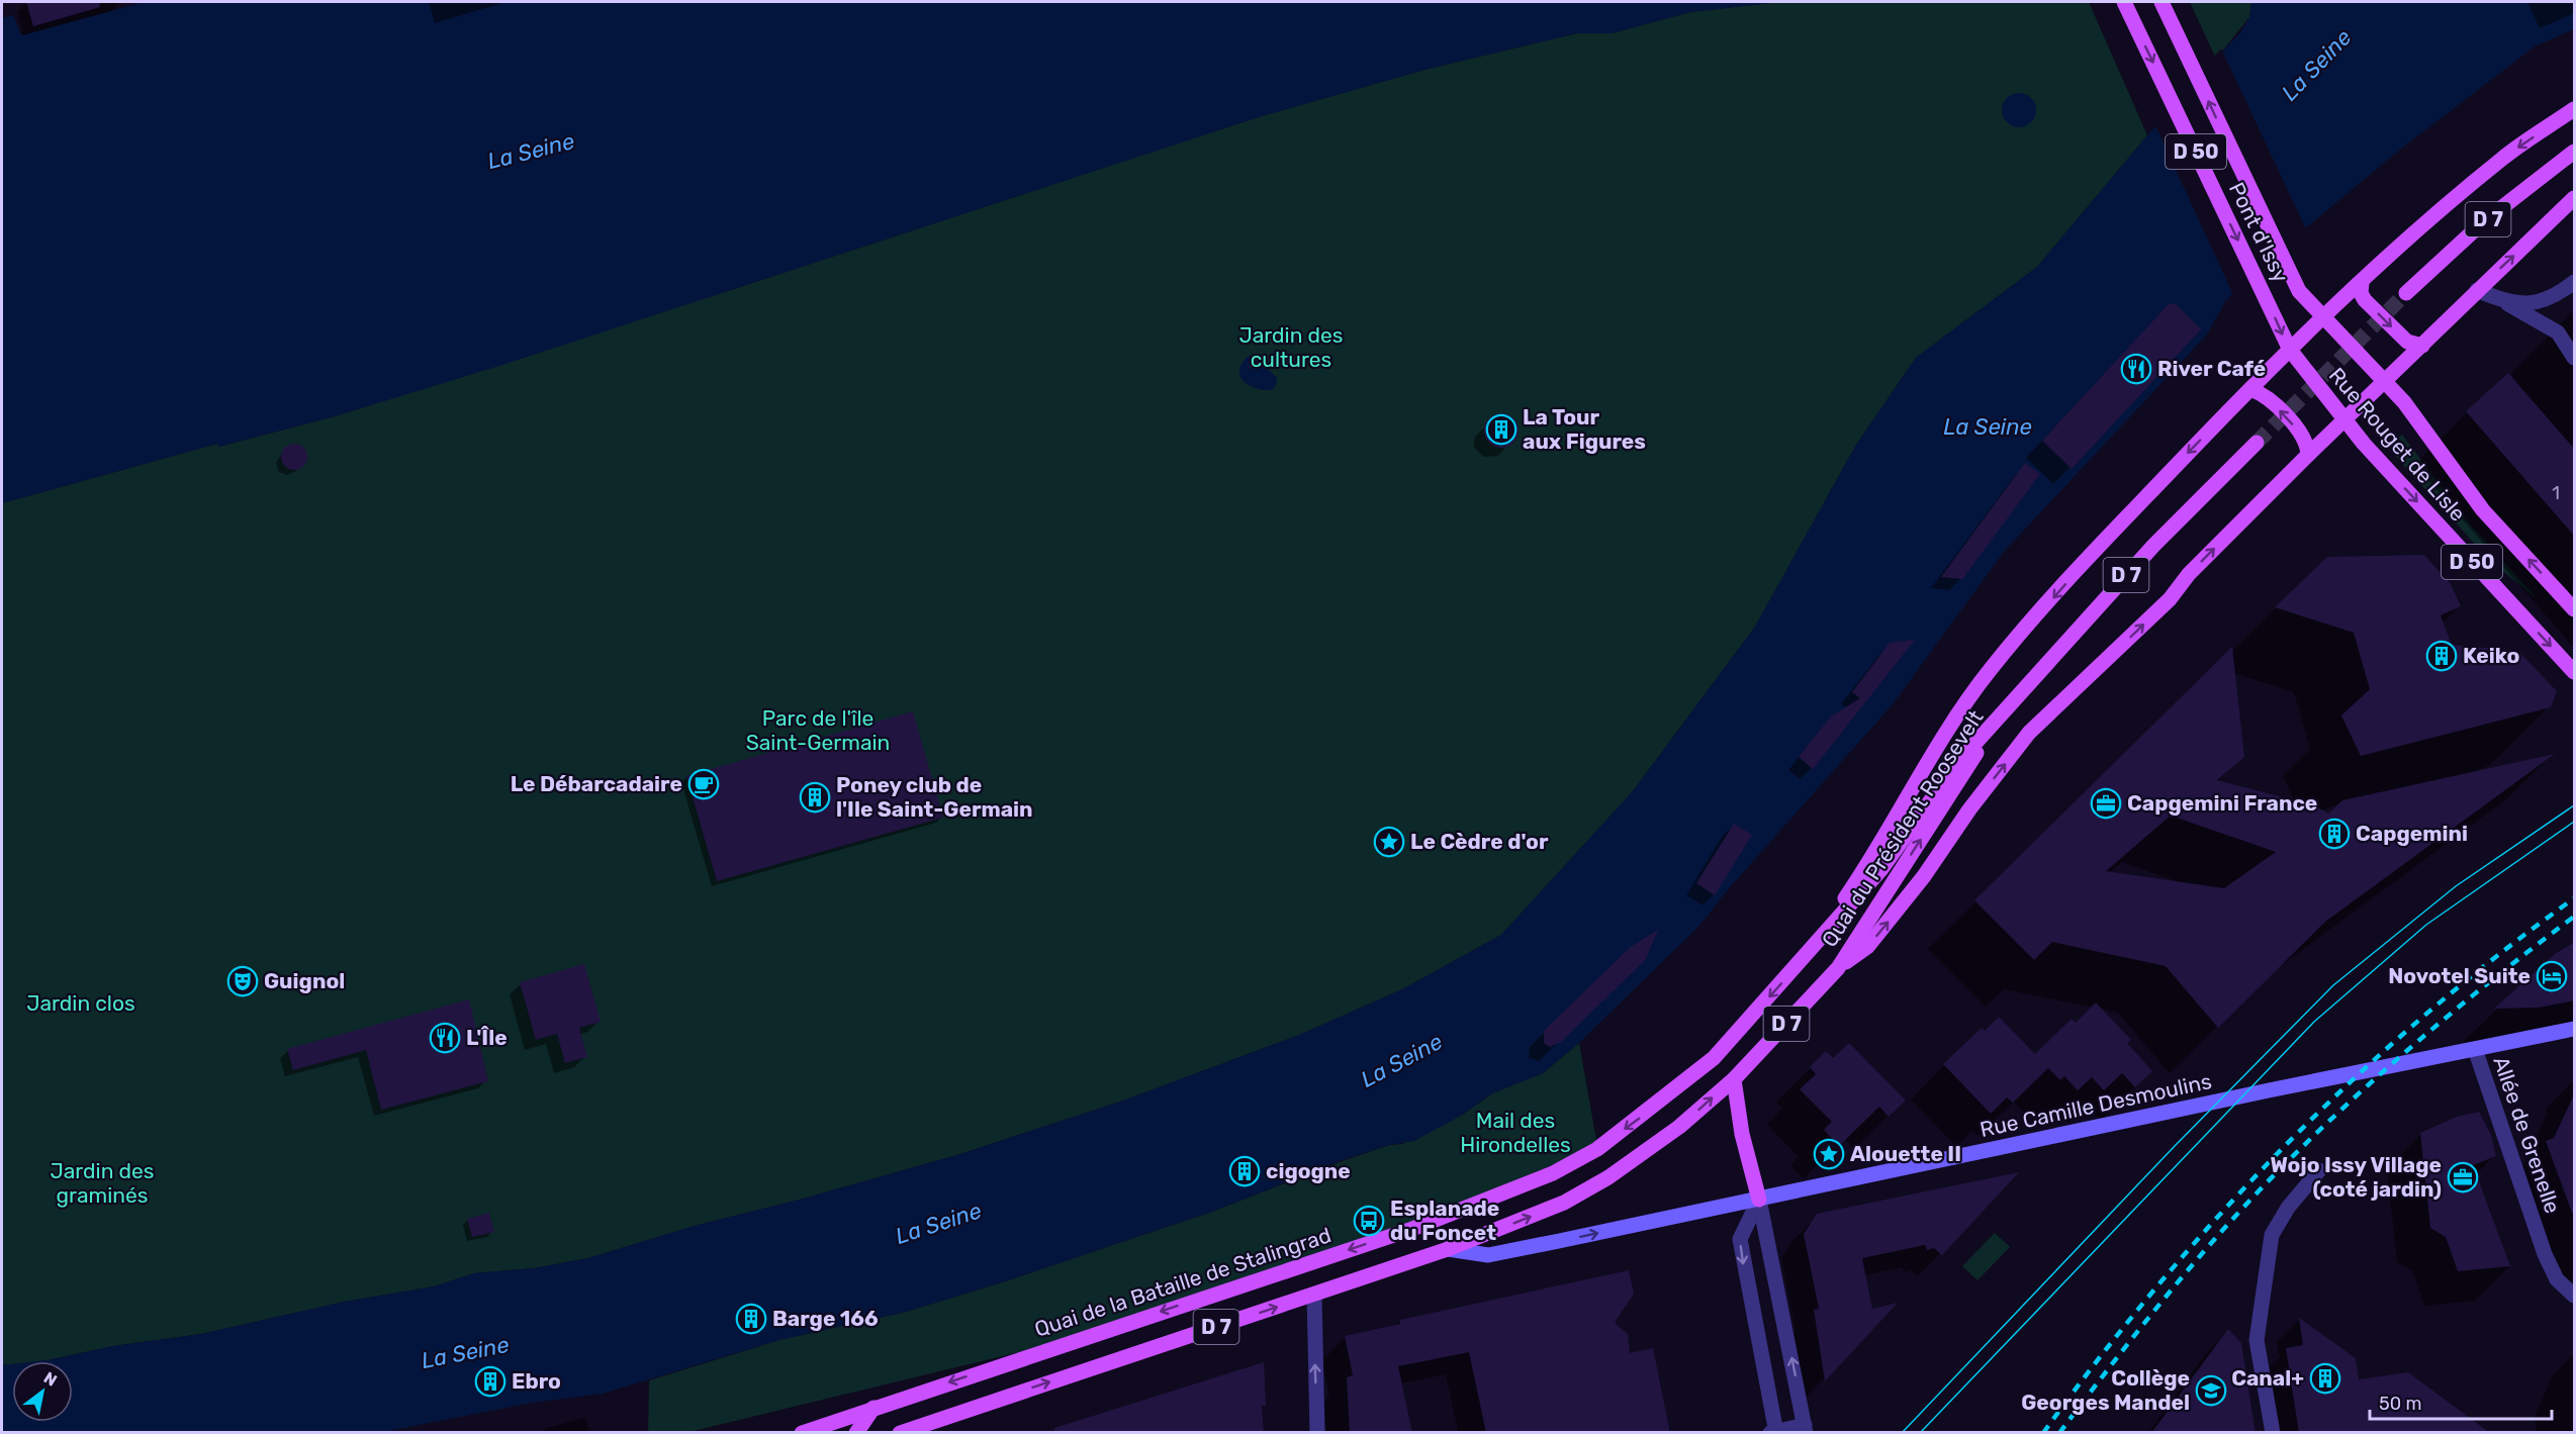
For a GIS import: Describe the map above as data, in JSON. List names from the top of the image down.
{
  "streets": {
    "main road": [
      "D 50",
      "D 7",
      "Pont d'Issy",
      "Rue Rouget de Lisle",
      "Quai du Président Roosevelt",
      "Quai de la Bataille de Stalingrad"
    ],
    "street": ["Rue Camille Desmoulins", "Allée de Grenelle"]
  },
  "crossings": [
    ["D 7", "Quai du Président Roosevelt"],
    ["D 7", "Rue Camille Desmoulins"],
    ["Pont d'Issy", "Rue Rouget de Lisle"],
    ["Quai du Président Roosevelt", "Quai de la Bataille de Stalingrad"],
    ["Rue Camille Desmoulins", "Allée de Grenelle"]
  ],
  "water": ["La Seine"],
  "parks": [
    "Jardin des cultures",
    "Parc de l'île Saint-Germain",
    "Jardin clos",
    "Mail des Hirondelles",
    "Jardin des graminés"
  ],
  "places": {
    "restaurant": ["River Café", "L'Île"],
    "building": [
      "La Tour aux Figures",
      "Keiko",
      "Poney club de l'Ile Saint-Germain",
      "Capgemini",
      "cigogne",
      "Barge 166",
      "Canal+",
      "Ebro"
    ],
    "cafe": ["Le Débarcadaire"],
    "office": ["Capgemini France", "Wojo Issy Village (coté jardin)"],
    "place": ["Le Cèdre d'or", "Alouette II"],
    "hotel": ["Novotel Suite"],
    "theatre": ["Guignol"],
    "bus stop": ["Esplanade du Foncet"],
    "school or university": ["Collège Georges Mandel"]
  },
  "house_numbers": ["1"],
  "scale_bar": "50 m",
  "north": "top right"
}
